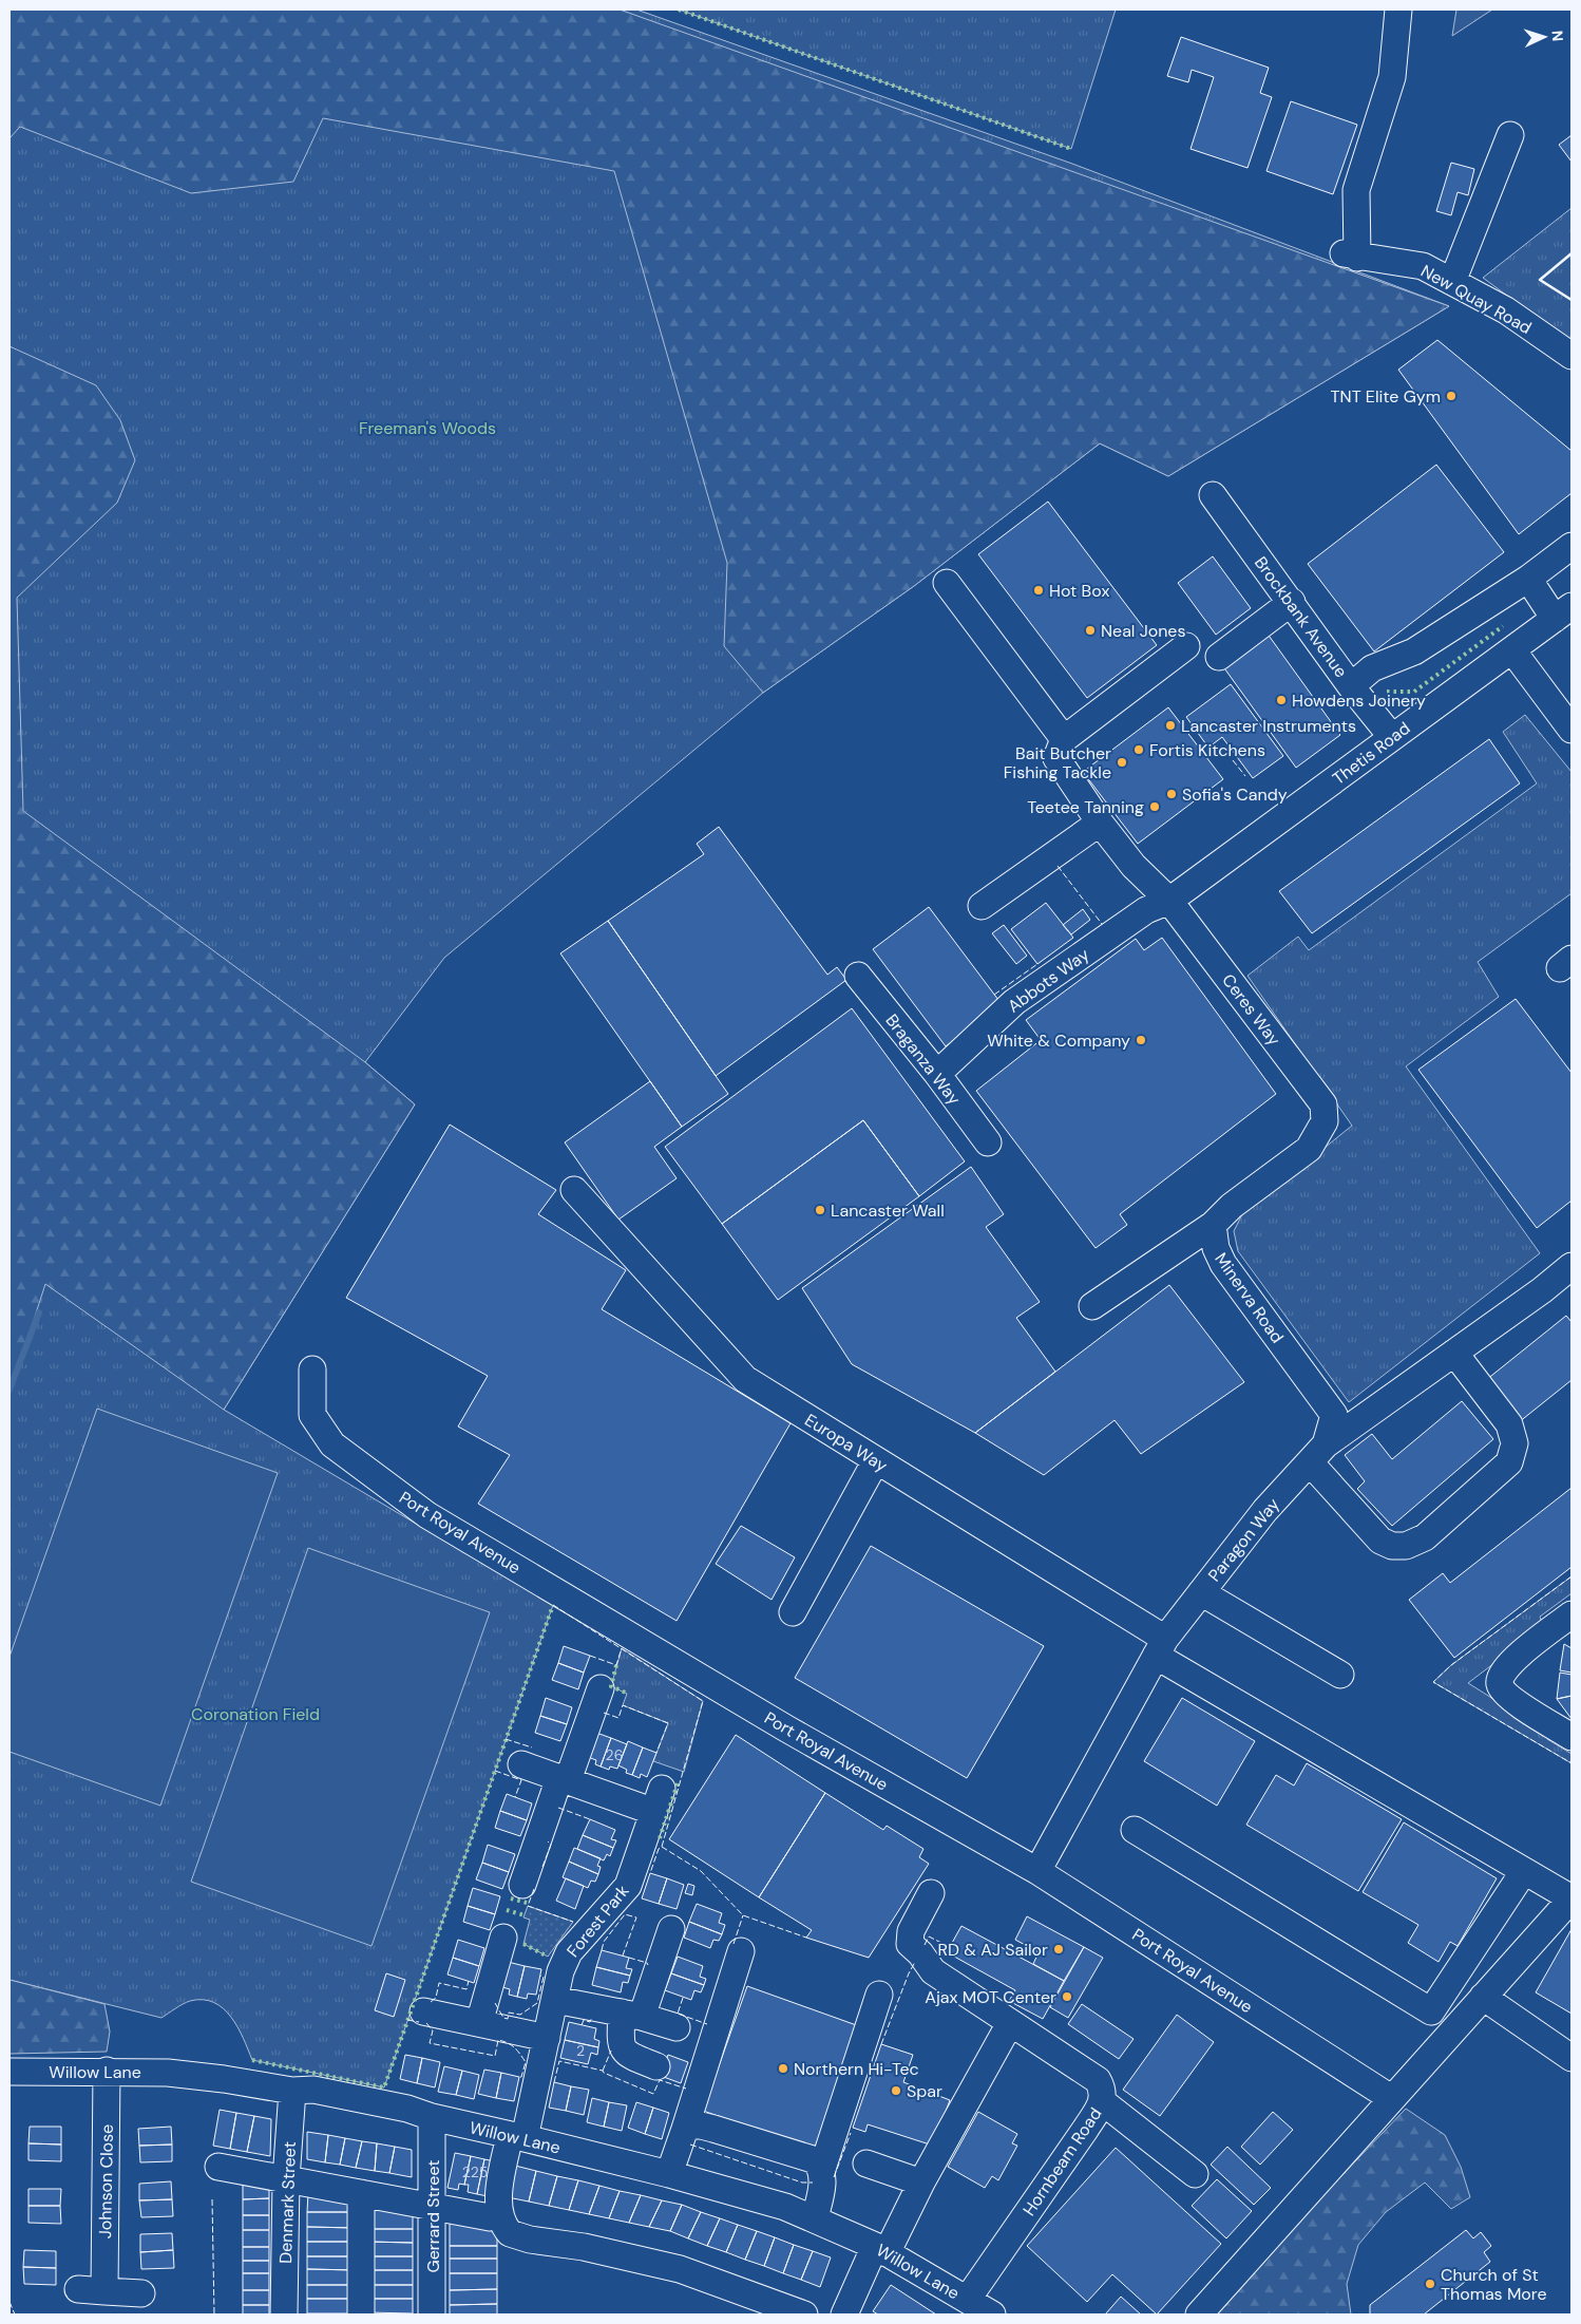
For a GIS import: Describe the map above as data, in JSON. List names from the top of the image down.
{
  "streets": {
    "street": [
      "New Quay Road",
      "Brockbank Avenue",
      "Thetis Road",
      "Abbots Way",
      "Ceres Way",
      "Braganza Way",
      "Minerva Road",
      "Europa Way",
      "Port Royal Avenue",
      "Paragon Way",
      "Forest Park",
      "Willow Lane",
      "Hornbeam Road",
      "Johnson Close",
      "Denmark Street",
      "Gerrard Street"
    ]
  },
  "crossings": [
    ["Brockbank Avenue", "Thetis Road"],
    ["Thetis Road", "Abbots Way"],
    ["Thetis Road", "Ceres Way"],
    ["Abbots Way", "Ceres Way"],
    ["Abbots Way", "Braganza Way"],
    ["Ceres Way", "Minerva Road"],
    ["Minerva Road", "Paragon Way"],
    ["Europa Way", "Paragon Way"],
    ["Port Royal Avenue", "Paragon Way"],
    ["Forest Park", "Willow Lane"],
    ["Willow Lane", "Hornbeam Road"],
    ["Willow Lane", "Johnson Close"],
    ["Willow Lane", "Denmark Street"],
    ["Willow Lane", "Gerrard Street"]
  ],
  "parks": ["Freeman's Woods", "Coronation Field"],
  "places": [
    "TNT Elite Gym",
    "Hot Box",
    "Neal Jones",
    "Howdens Joinery",
    "Lancaster Instruments",
    "Fortis Kitchens",
    "Bait Butcher Fishing Tackle",
    "Sofia's Candy",
    "Teetee Tanning",
    "White & Company",
    "Lancaster Wall",
    "RD & AJ Sailor",
    "Ajax MOT Center",
    "Northern Hi-Tec",
    "Spar",
    "Church of St Thomas More"
  ],
  "house_numbers": ["26", "2", "225"],
  "north": "right"
}
